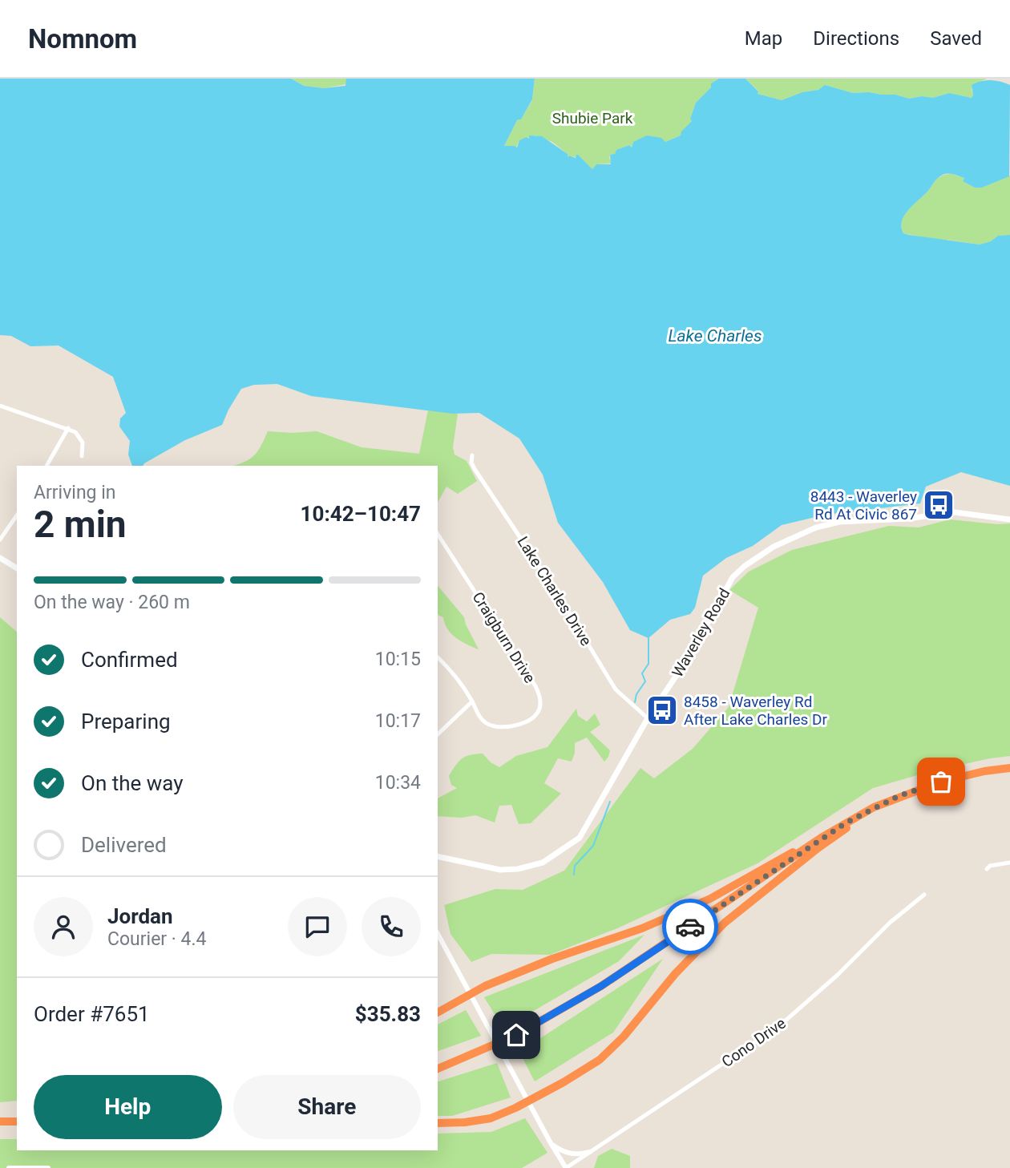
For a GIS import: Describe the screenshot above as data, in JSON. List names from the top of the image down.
{
  "streets": {
    "main road": ["Waverley Road"],
    "street": ["Lake Charles Drive", "Craigburn Drive", "Cono Drive"]
  },
  "crossings": [
    ["Lake Charles Drive", "Waverley Road"]
  ],
  "water": ["Lake Charles"],
  "parks": ["Shubie Park"],
  "places": {
    "bus stop": ["8443 - Waverley Rd At Civic 867", "8458 - Waverley Rd After Lake Charles Dr"]
  },
  "page": {
    "header": "Nomnom",
    "nav": ["Map", "Directions", "Saved"],
    "heading": ["2 min", "Arriving in", "10:42–10:47"],
    "panel": [
      "Jordan",
      "Courier · 4.4",
      "Order #7651",
      "$35.83"
    ],
    "bar": "On the way · 260 m",
    "list": [
      ["Confirmed", "10:15"],
      ["Preparing", "10:17"],
      ["On the way", "10:34"],
      "Delivered"
    ],
    "buttons": ["Help", "Share"]
  }
}
